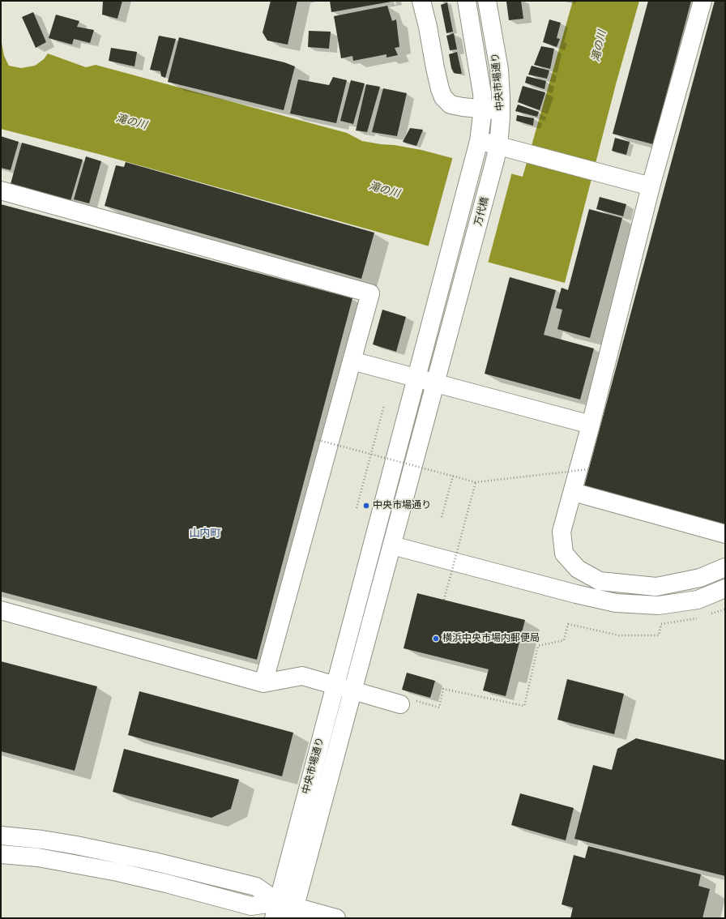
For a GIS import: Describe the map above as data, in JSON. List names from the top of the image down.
{
  "streets": {
    "street": ["中央市場通り", "万代橋"]
  },
  "crossings": [
    ["中央市場通り", "万代橋"]
  ],
  "districts": ["山内町"],
  "water": ["滝の川"],
  "places": ["中央市場通り", "横浜中央市場内郵便局"]
}
